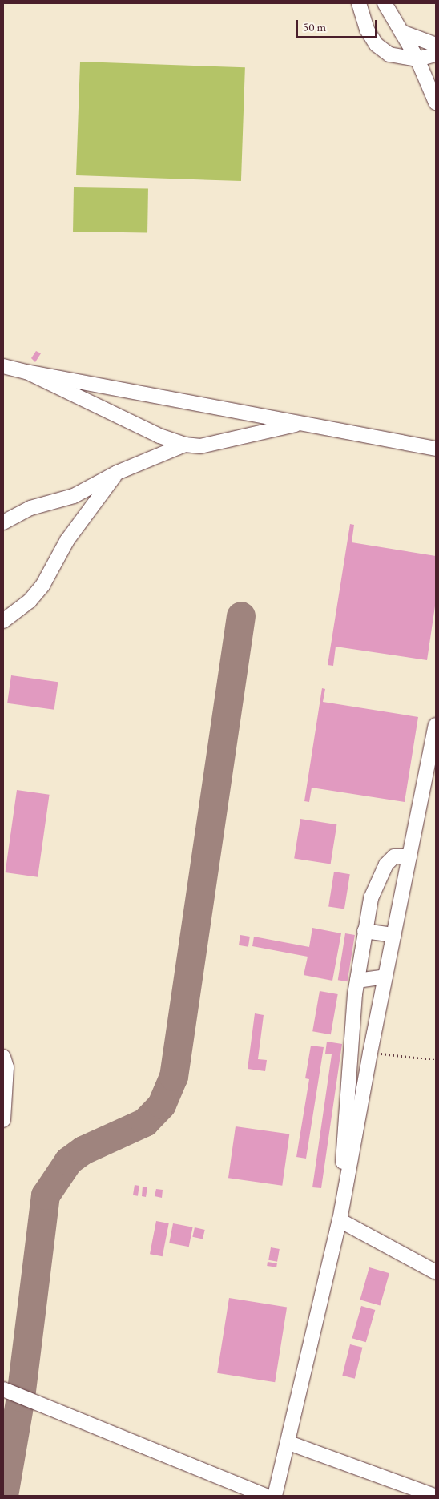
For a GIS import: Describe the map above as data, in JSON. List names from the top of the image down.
{
  "scale_bar": "50 m"
}
